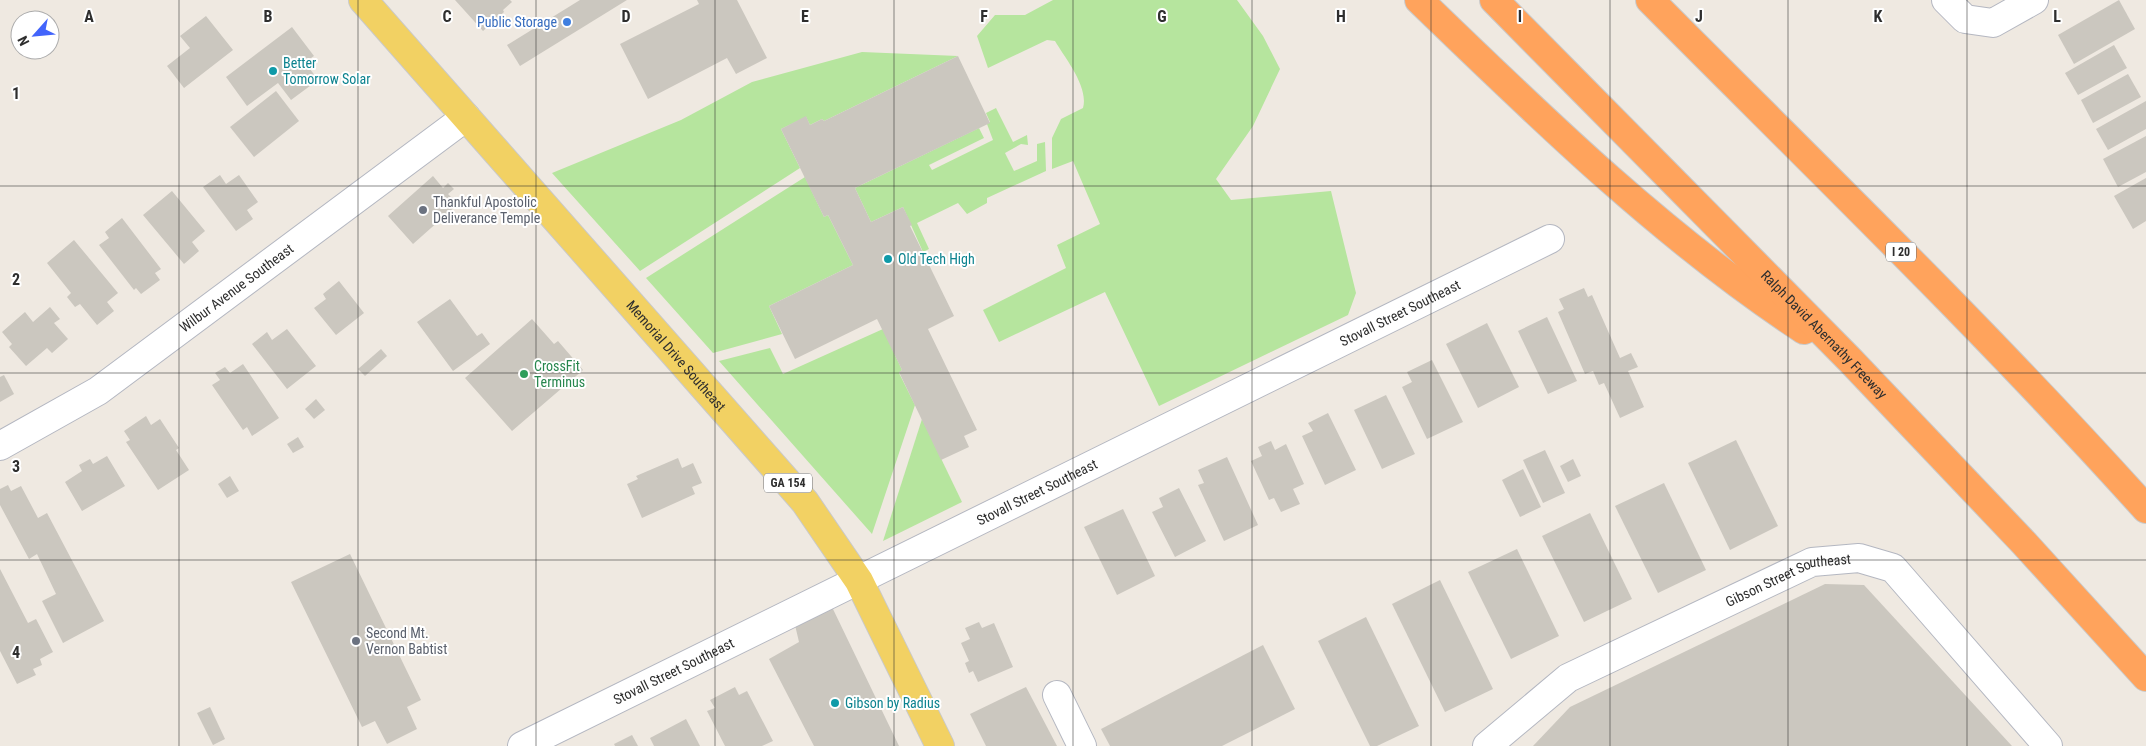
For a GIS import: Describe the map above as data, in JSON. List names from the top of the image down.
{
  "streets": {
    "highway": ["I 20", "Ralph David Abernathy Freeway"],
    "main road": ["Memorial Drive Southeast", "GA 154"],
    "street": ["Wilbur Avenue Southeast", "Stovall Street Southeast", "Gibson Street Southeast"]
  },
  "crossings": [
    ["Wilbur Avenue Southeast", "Memorial Drive Southeast"],
    ["Stovall Street Southeast", "Memorial Drive Southeast"]
  ],
  "places": [
    "Public Storage",
    "Better Tomorrow Solar",
    "Thankful Apostolic Deliverance Temple",
    "Old Tech High",
    "CrossFit Terminus",
    "Second Mt. Vernon Babtist",
    "Gibson by Radius"
  ],
  "north": "bottom left",
  "grid": {
    "columns": [
      "A",
      "B",
      "C",
      "D",
      "E",
      "F",
      "G",
      "H",
      "I",
      "J",
      "K",
      "L"
    ],
    "rows": [
      "1",
      "2",
      "3",
      "4"
    ]
  }
}
